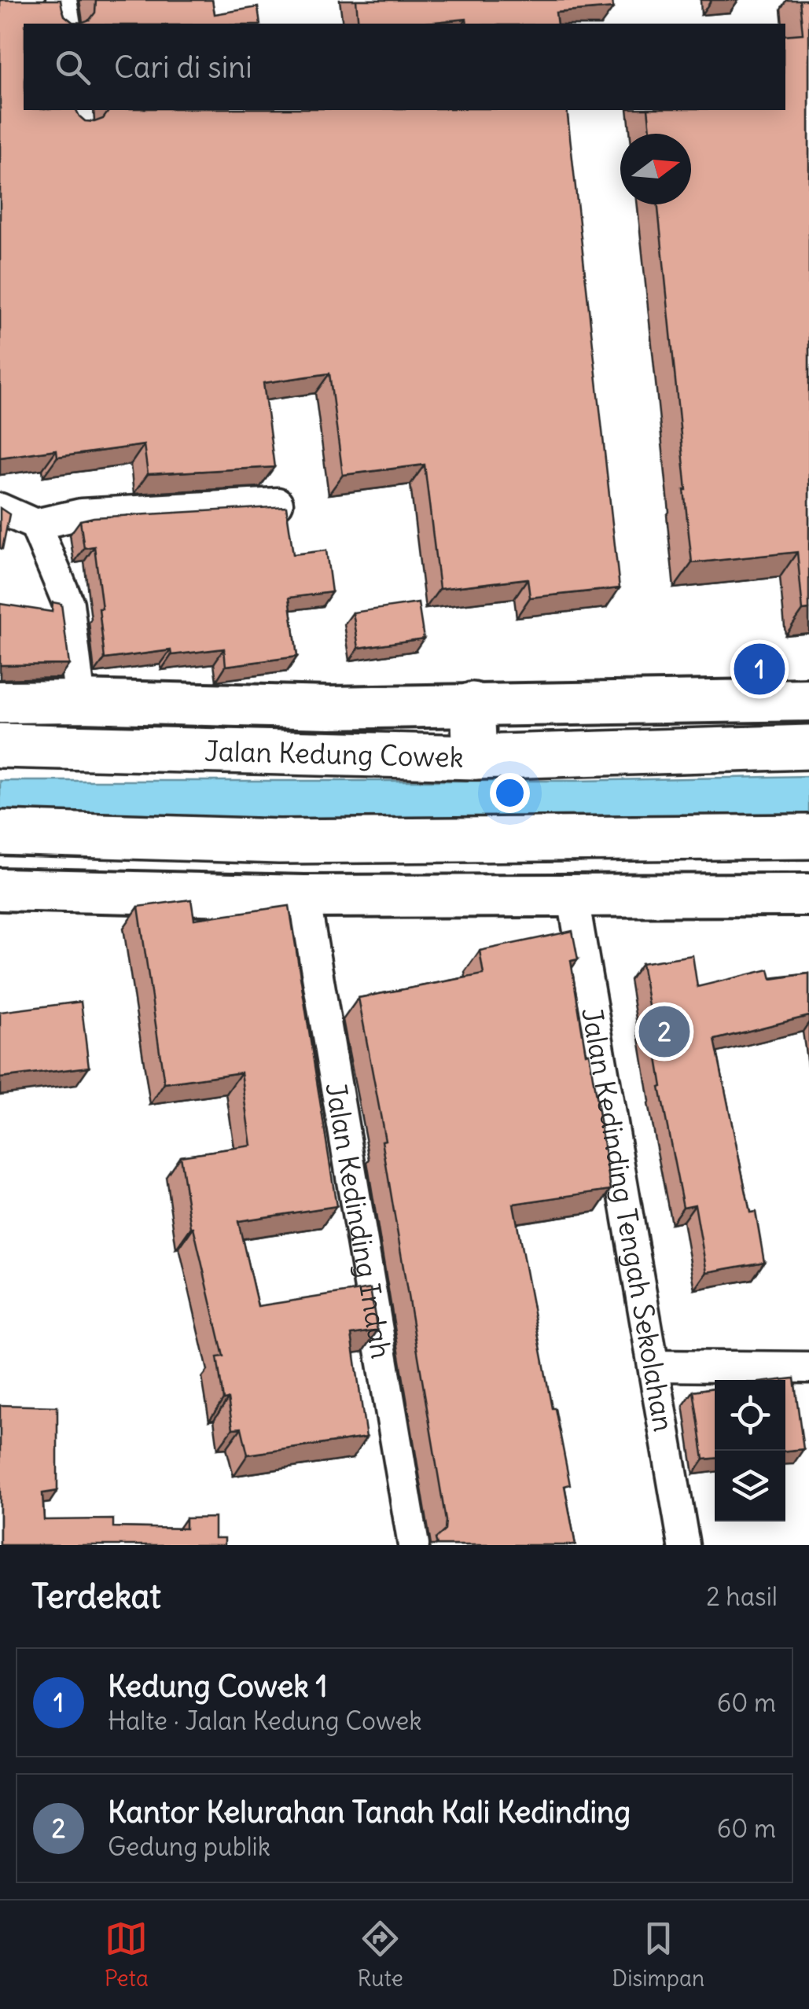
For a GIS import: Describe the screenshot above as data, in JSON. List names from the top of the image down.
{
  "streets": {
    "highway": ["Jalan Kedung Cowek"],
    "street": ["Jalan Kedinding Tengah Sekolahan", "Jalan Kedinding Indah"]
  },
  "north": "right",
  "page": {
    "search": "Cari di sini",
    "pins": ["1", "2"],
    "heading": ["Terdekat", "2 hasil"],
    "list": [
      {
        "mark": "1",
        "name": "Kedung Cowek 1",
        "note": "Halte · Jalan Kedung Cowek",
        "value": "60 m"
      },
      {
        "mark": "2",
        "name": "Kantor Kelurahan Tanah Kali Kedinding",
        "note": "Gedung publik",
        "value": "60 m"
      }
    ],
    "nav": ["Peta", "Rute", "Disimpan"]
  }
}
